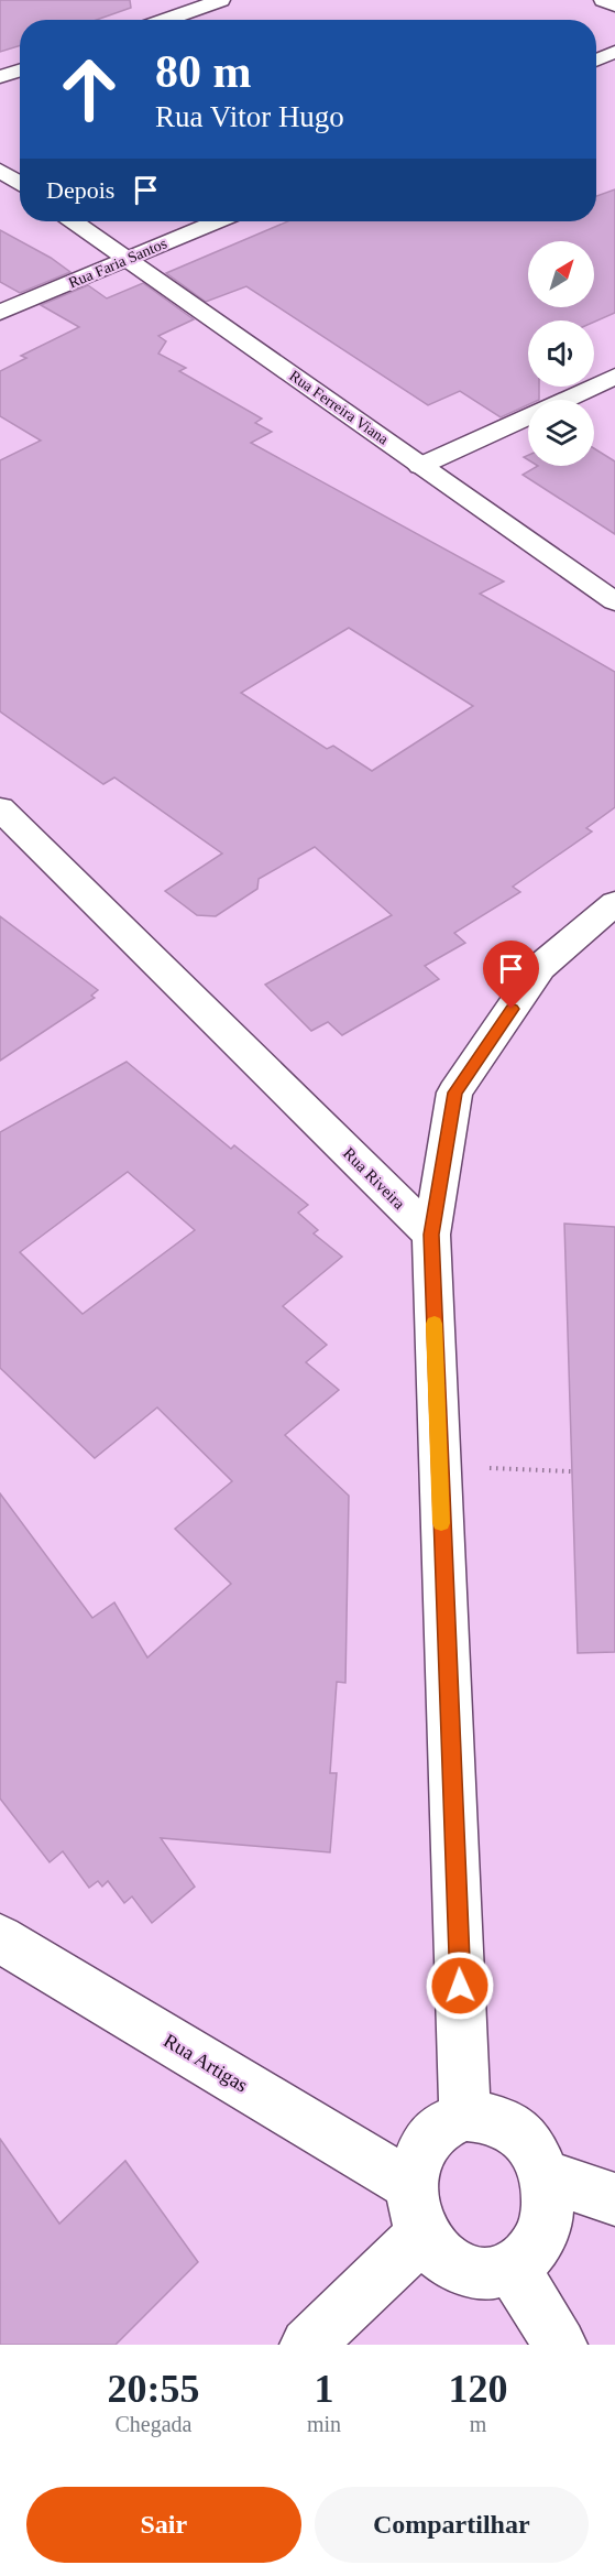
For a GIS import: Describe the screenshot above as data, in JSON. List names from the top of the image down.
{
  "streets": {
    "street": [
      "Rua Faria Santos",
      "Rua Ferreira Viana",
      "Rua Riveira",
      "Rua Artigas"
    ]
  },
  "crossings": [
    ["Rua Faria Santos", "Rua Ferreira Viana"]
  ],
  "north": "top right",
  "page": {
    "turn": ["80 m", "Rua Vitor Hugo"],
    "then": "Depois",
    "eta": [
      "20:55",
      "Chegada",
      "1",
      "min",
      "120",
      "m"
    ],
    "buttons": ["Sair", "Compartilhar"]
  }
}
